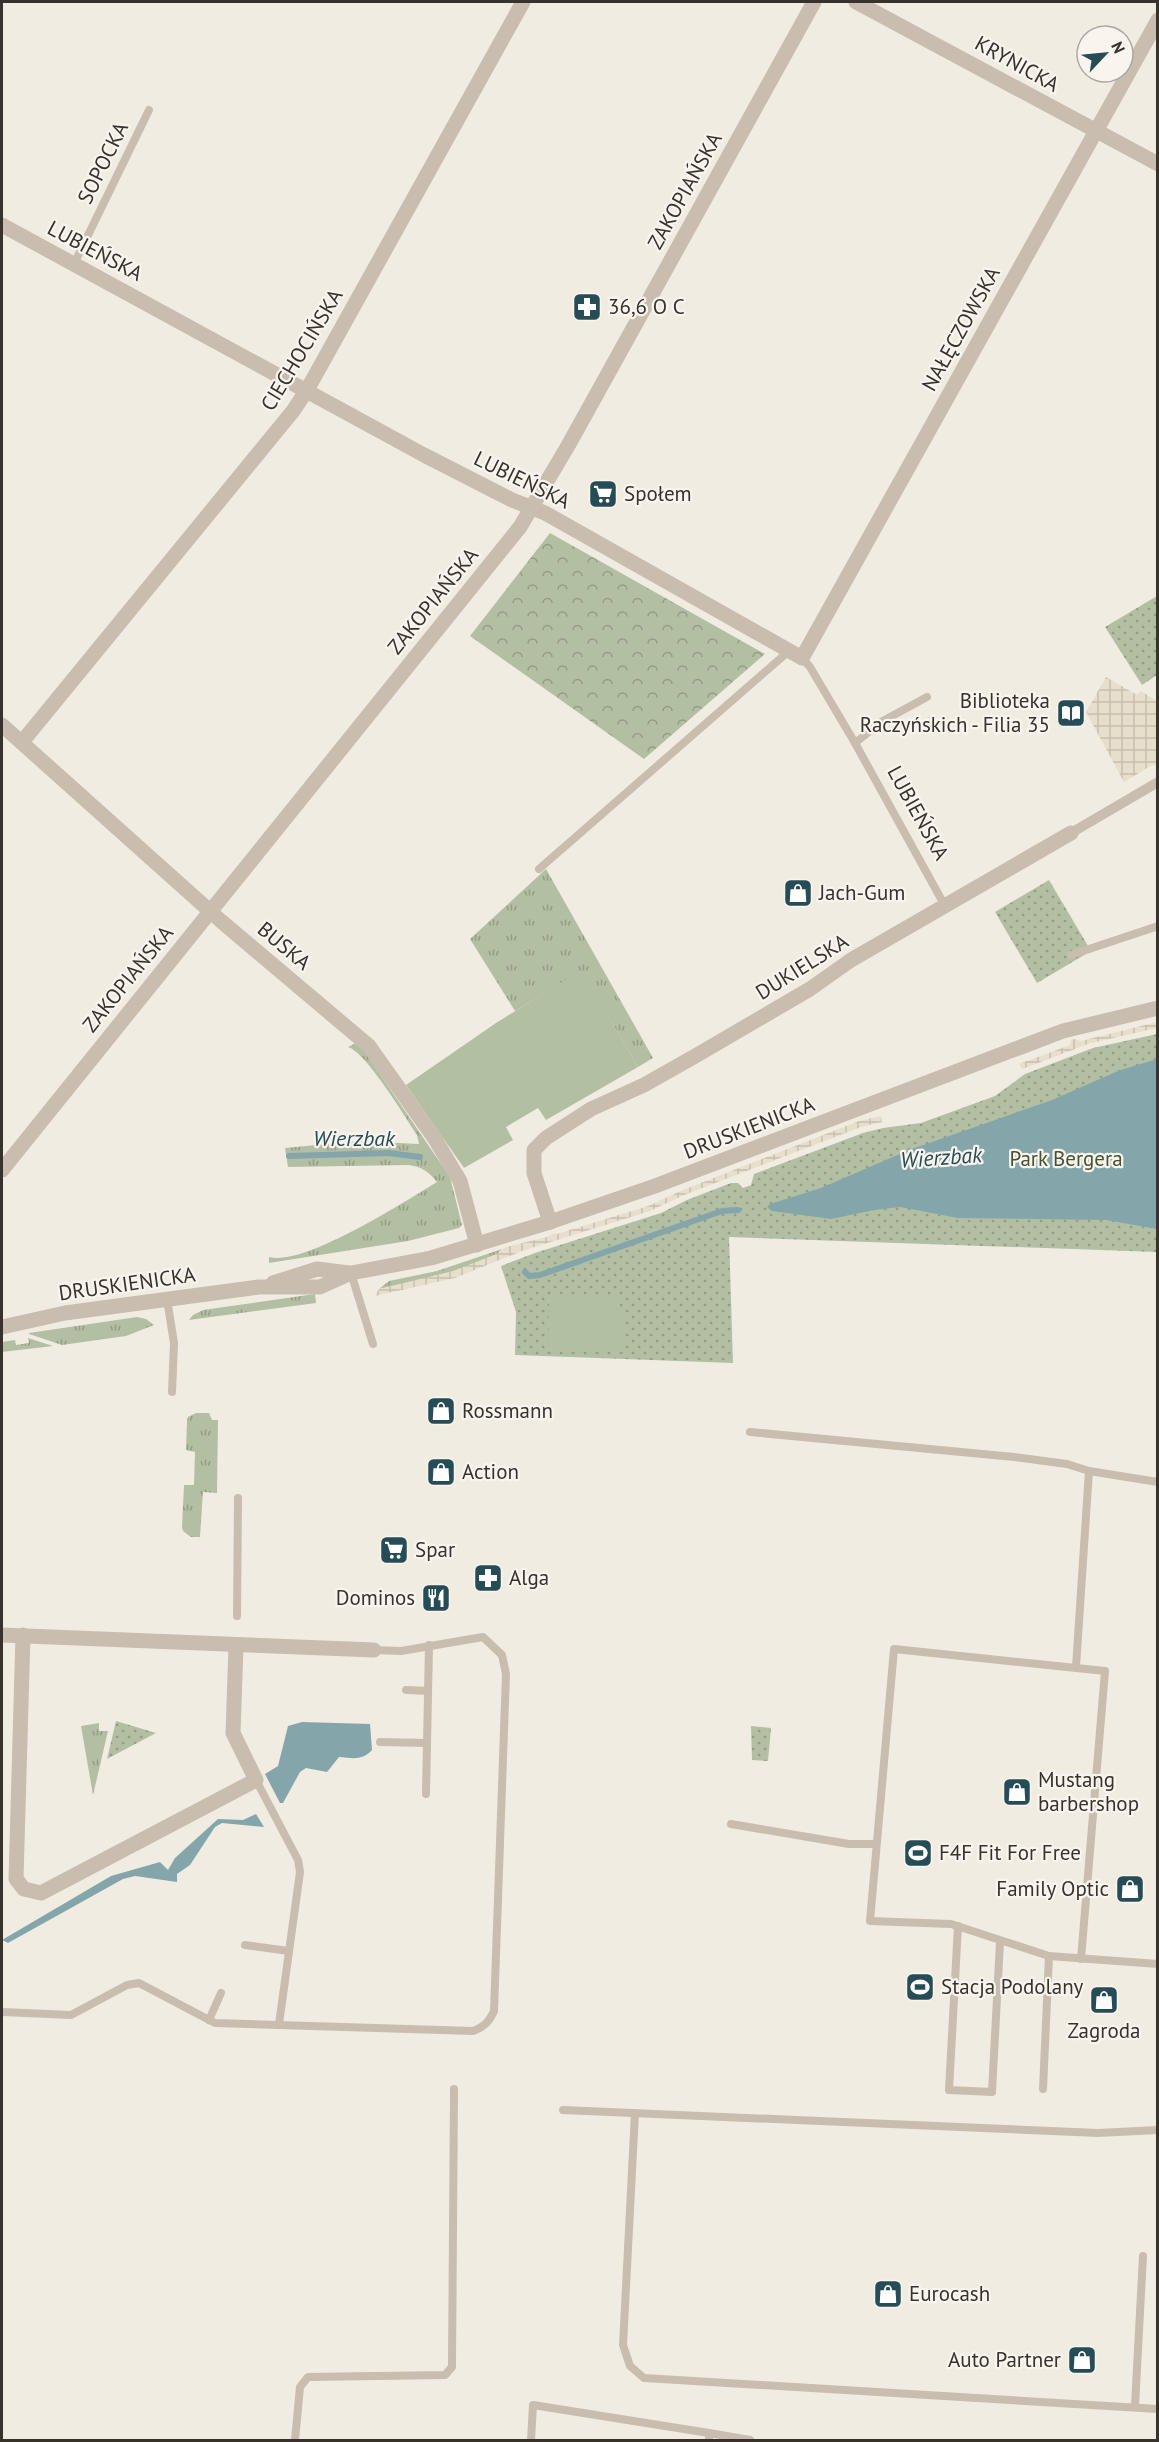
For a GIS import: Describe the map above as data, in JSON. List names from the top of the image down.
{
  "streets": {
    "street": [
      "KRYNICKA",
      "ZAKOPIAŃSKA",
      "LUBIEŃSKA",
      "NAŁĘCZOWSKA",
      "CIECHOCIŃSKA",
      "BUSKA",
      "DUKIELSKA",
      "DRUSKIENICKA"
    ],
    "lane": ["SOPOCKA"]
  },
  "crossings": [
    ["KRYNICKA", "NAŁĘCZOWSKA"],
    ["SOPOCKA", "LUBIEŃSKA"],
    ["ZAKOPIAŃSKA", "LUBIEŃSKA"],
    ["ZAKOPIAŃSKA", "BUSKA"],
    ["LUBIEŃSKA", "NAŁĘCZOWSKA"],
    ["LUBIEŃSKA", "CIECHOCIŃSKA"],
    ["LUBIEŃSKA", "DUKIELSKA"],
    ["CIECHOCIŃSKA", "BUSKA"],
    ["BUSKA", "DRUSKIENICKA"],
    ["DUKIELSKA", "DRUSKIENICKA"]
  ],
  "water": ["Wierzbak"],
  "parks": ["Park Bergera"],
  "places": {
    "pharmacy": ["36,6 O C", "Alga"],
    "supermarket": ["Społem", "Spar"],
    "library": ["Biblioteka Raczyńskich - Filia 35"],
    "shop": [
      "Jach-Gum",
      "Rossmann",
      "Action",
      "Mustang barbershop",
      "Family Optic",
      "Zagroda",
      "Eurocash",
      "Auto Partner"
    ],
    "restaurant": ["Dominos"],
    "sports": ["F4F Fit For Free", "Stacja Podolany"]
  },
  "north": "top right"
}
